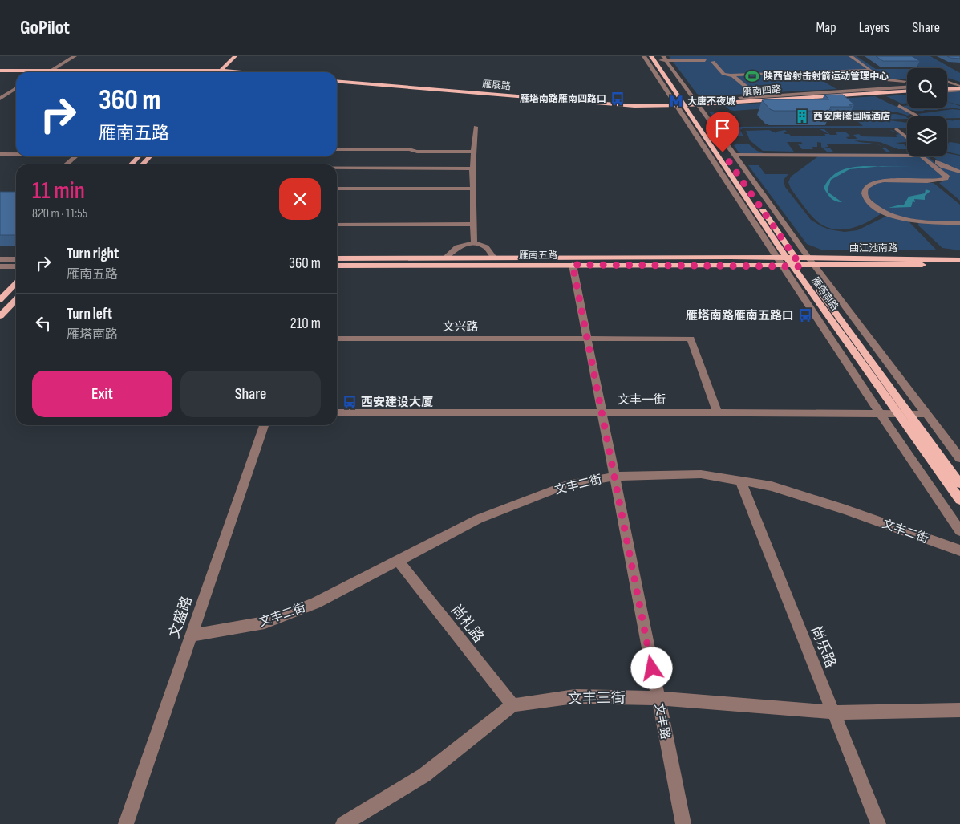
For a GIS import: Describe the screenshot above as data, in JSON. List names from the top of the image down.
{
  "streets": {
    "main road": [
      "雁展路",
      "雁南四路",
      "曲江池南路",
      "雁南五路",
      "雁塔南路"
    ],
    "street": [
      "文兴路",
      "文丰一街",
      "文丰二街",
      "文盛路",
      "尚礼路",
      "尚乐路",
      "文丰三街",
      "文丰路"
    ]
  },
  "crossings": [
    ["雁展路", "雁南四路"],
    ["雁展路", "雁塔南路"],
    ["雁南四路", "雁塔南路"],
    ["曲江池南路", "雁南五路"],
    ["曲江池南路", "雁塔南路"],
    ["雁南五路", "雁塔南路"],
    ["雁南五路", "文丰路"],
    ["雁塔南路", "文丰一街"],
    ["文兴路", "文丰一街"],
    ["文兴路", "文丰路"],
    ["文丰一街", "文丰路"],
    ["文丰二街", "文盛路"],
    ["文丰二街", "尚礼路"],
    ["文丰二街", "尚乐路"],
    ["文丰二街", "文丰路"],
    ["尚礼路", "文丰三街"],
    ["尚乐路", "文丰三街"],
    ["文丰三街", "文丰路"]
  ],
  "places": {
    "sports": ["陕西省射击射箭运动管理中心"],
    "bus stop": ["雁塔南路雁南四路口", "雁塔南路雁南五路口", "西安建设大厦"],
    "metro station": ["大唐不夜城"],
    "building": ["西安唐隆国际酒店"]
  },
  "page": {
    "header": "GoPilot",
    "nav": ["Map", "Layers", "Share"],
    "turn": ["360 m", "雁南五路"],
    "heading": ["11 min", "820 m · 11:55"],
    "list": [
      {
        "name": "Turn right",
        "note": "雁南五路",
        "value": "360 m"
      },
      {
        "name": "Turn left",
        "note": "雁塔南路",
        "value": "210 m"
      }
    ],
    "buttons": ["Exit", "Share"]
  }
}
